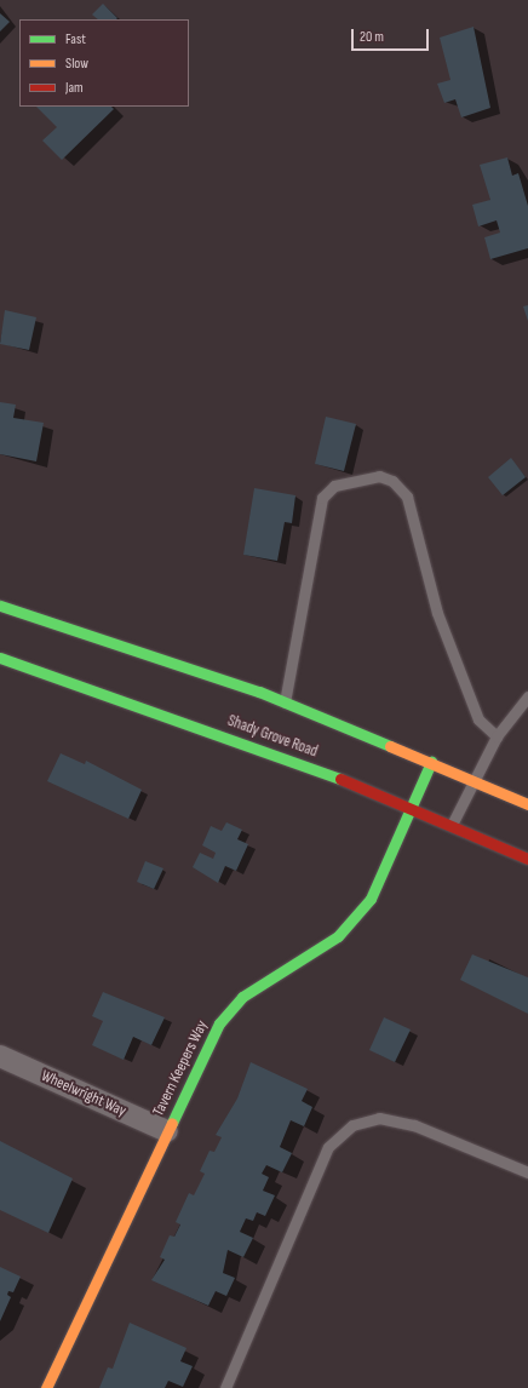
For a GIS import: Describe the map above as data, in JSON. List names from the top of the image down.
{
  "streets": {
    "main road": ["Shady Grove Road", "Tavern Keepers Way"],
    "street": ["Wheelwright Way"]
  },
  "crossings": [
    ["Shady Grove Road", "Tavern Keepers Way"],
    ["Tavern Keepers Way", "Wheelwright Way"]
  ],
  "legend": ["Fast", "Slow", "Jam"],
  "scale_bar": "20 m"
}
